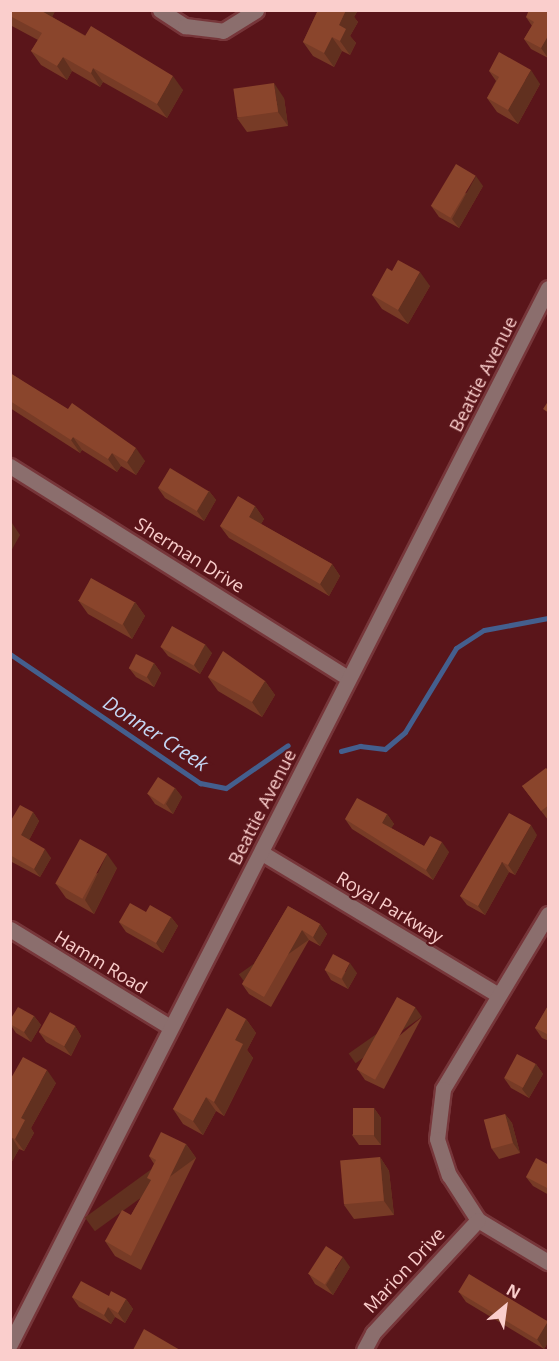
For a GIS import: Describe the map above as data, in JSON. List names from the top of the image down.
{
  "streets": {
    "street": [
      "Beattie Avenue",
      "Sherman Drive",
      "Royal Parkway",
      "Hamm Road",
      "Marion Drive"
    ]
  },
  "crossings": [
    ["Beattie Avenue", "Sherman Drive"],
    ["Beattie Avenue", "Royal Parkway"],
    ["Beattie Avenue", "Hamm Road"]
  ],
  "water": ["Donner Creek"],
  "north": "top right"
}
